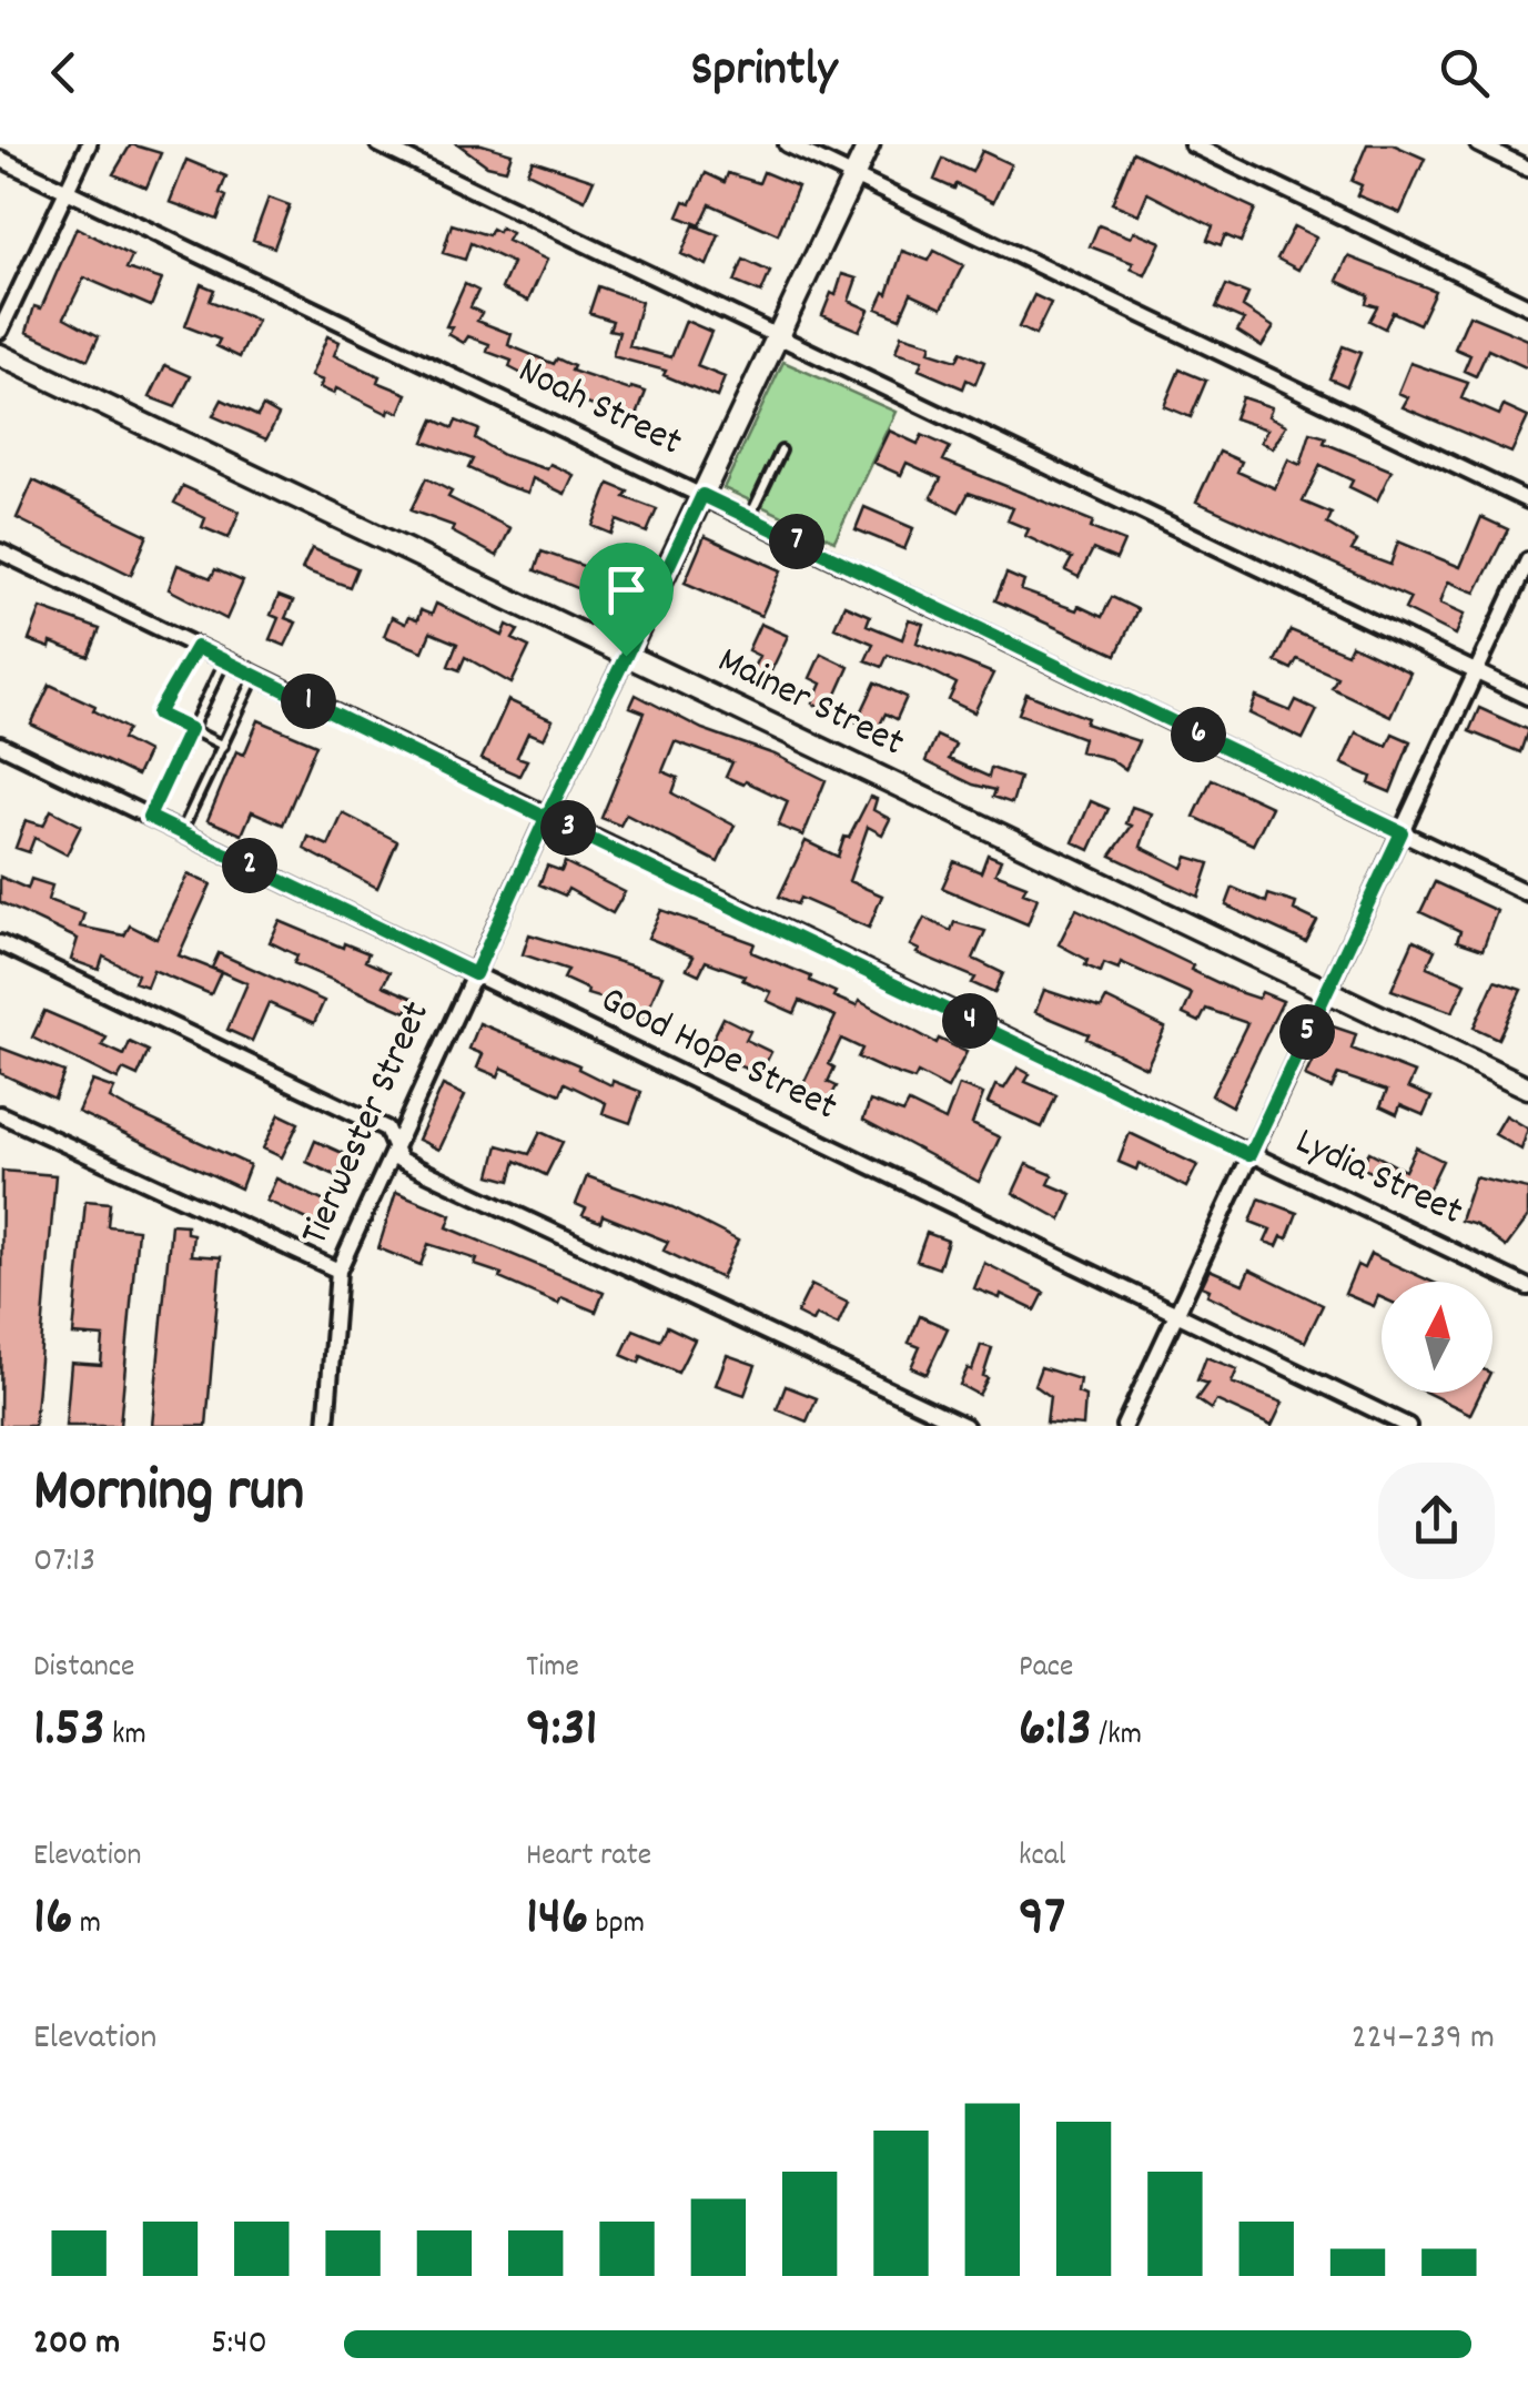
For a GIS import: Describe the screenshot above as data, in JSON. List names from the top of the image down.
{
  "streets": {
    "street": [
      "Noah Street",
      "Mainer Street",
      "Good Hope Street",
      "Tierwester Street",
      "Lydia Street"
    ]
  },
  "crossings": [
    ["Noah Street", "Tierwester Street"],
    ["Mainer Street", "Tierwester Street"],
    ["Good Hope Street", "Tierwester Street"],
    ["Tierwester Street", "Lydia Street"]
  ],
  "north": "top",
  "page": {
    "header": "Sprintly",
    "pins": [
      "7",
      "1",
      "6",
      "3",
      "2",
      "4",
      "5"
    ],
    "heading": ["Morning run", "07:13"],
    "stats": [
      ["Distance", "1.53 km"],
      ["Time", "9:31"],
      ["Pace", "6:13 /km"],
      ["Elevation", "16 m"],
      ["Heart rate", "146 bpm"],
      ["kcal", "97"]
    ],
    "chart": ["Elevation", "224–239 m"],
    "list": [
      {
        "name": "200 m",
        "note": "5:40"
      }
    ]
  }
}
